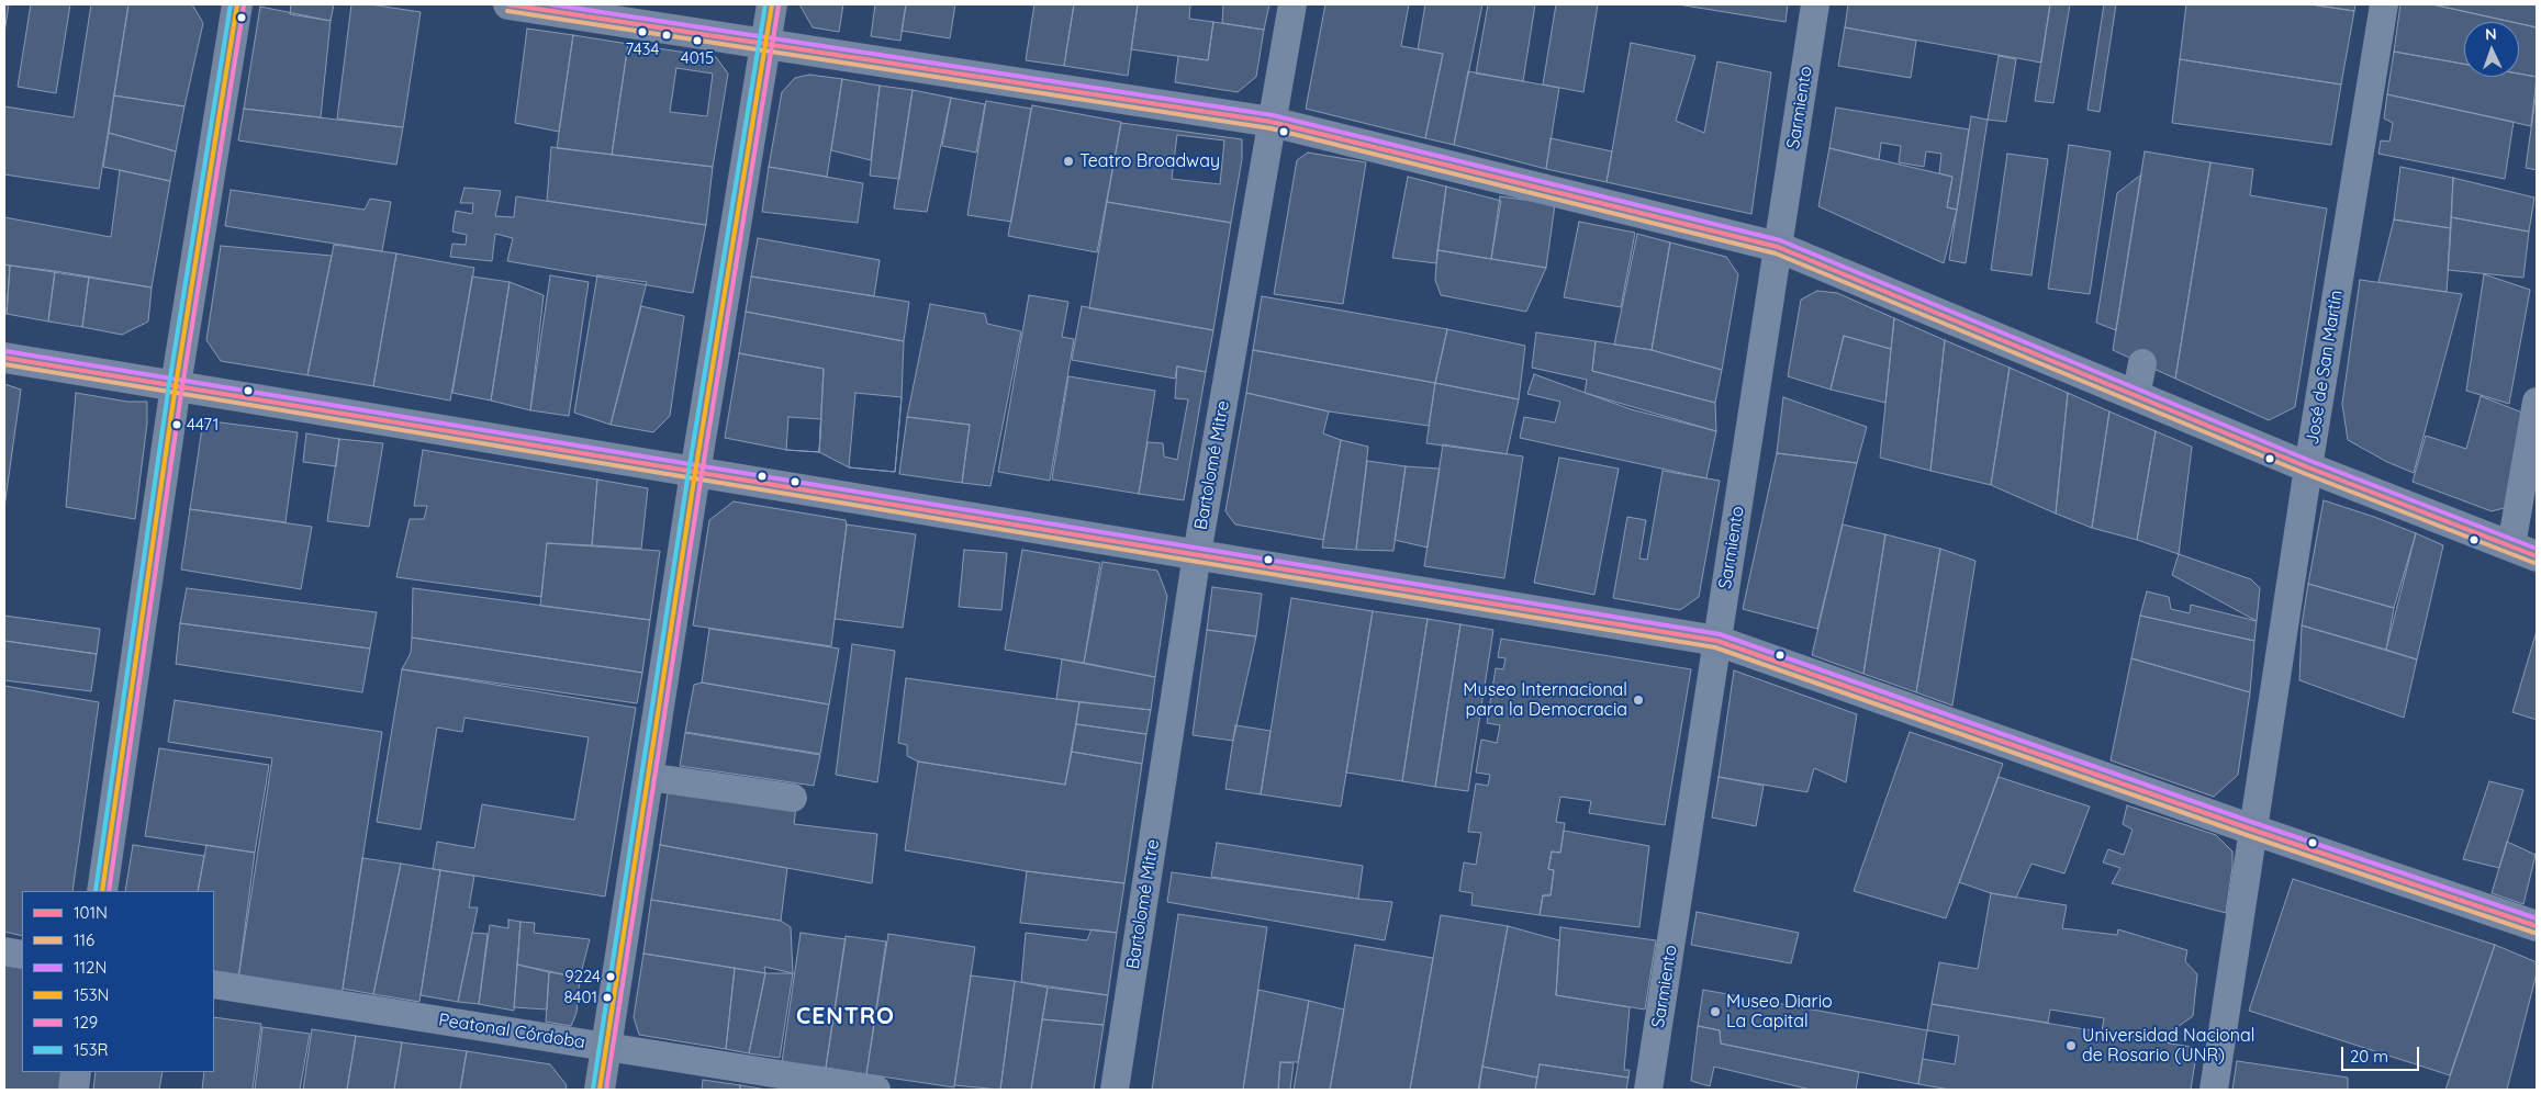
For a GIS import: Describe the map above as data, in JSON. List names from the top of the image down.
{
  "streets": {
    "street": [
      "Sarmiento",
      "José de San Martín",
      "Bartolomé Mitre",
      "Peatonal Córdoba"
    ]
  },
  "districts": ["CENTRO"],
  "places": [
    "7434",
    "4015",
    "Teatro Broadway",
    "4471",
    "Museo Internacional para la Democracia",
    "9224",
    "8401",
    "Museo Diario La Capital",
    "Universidad Nacional de Rosario (UNR)"
  ],
  "lines": [
    "transit line 101N",
    "transit line 112N",
    "transit line 153N",
    "transit line 153R",
    "transit line 129",
    "transit line 116"
  ],
  "legend": [
    "101N",
    "116",
    "112N",
    "153N",
    "129",
    "153R"
  ],
  "scale_bar": "20 m",
  "north": "top"
}
